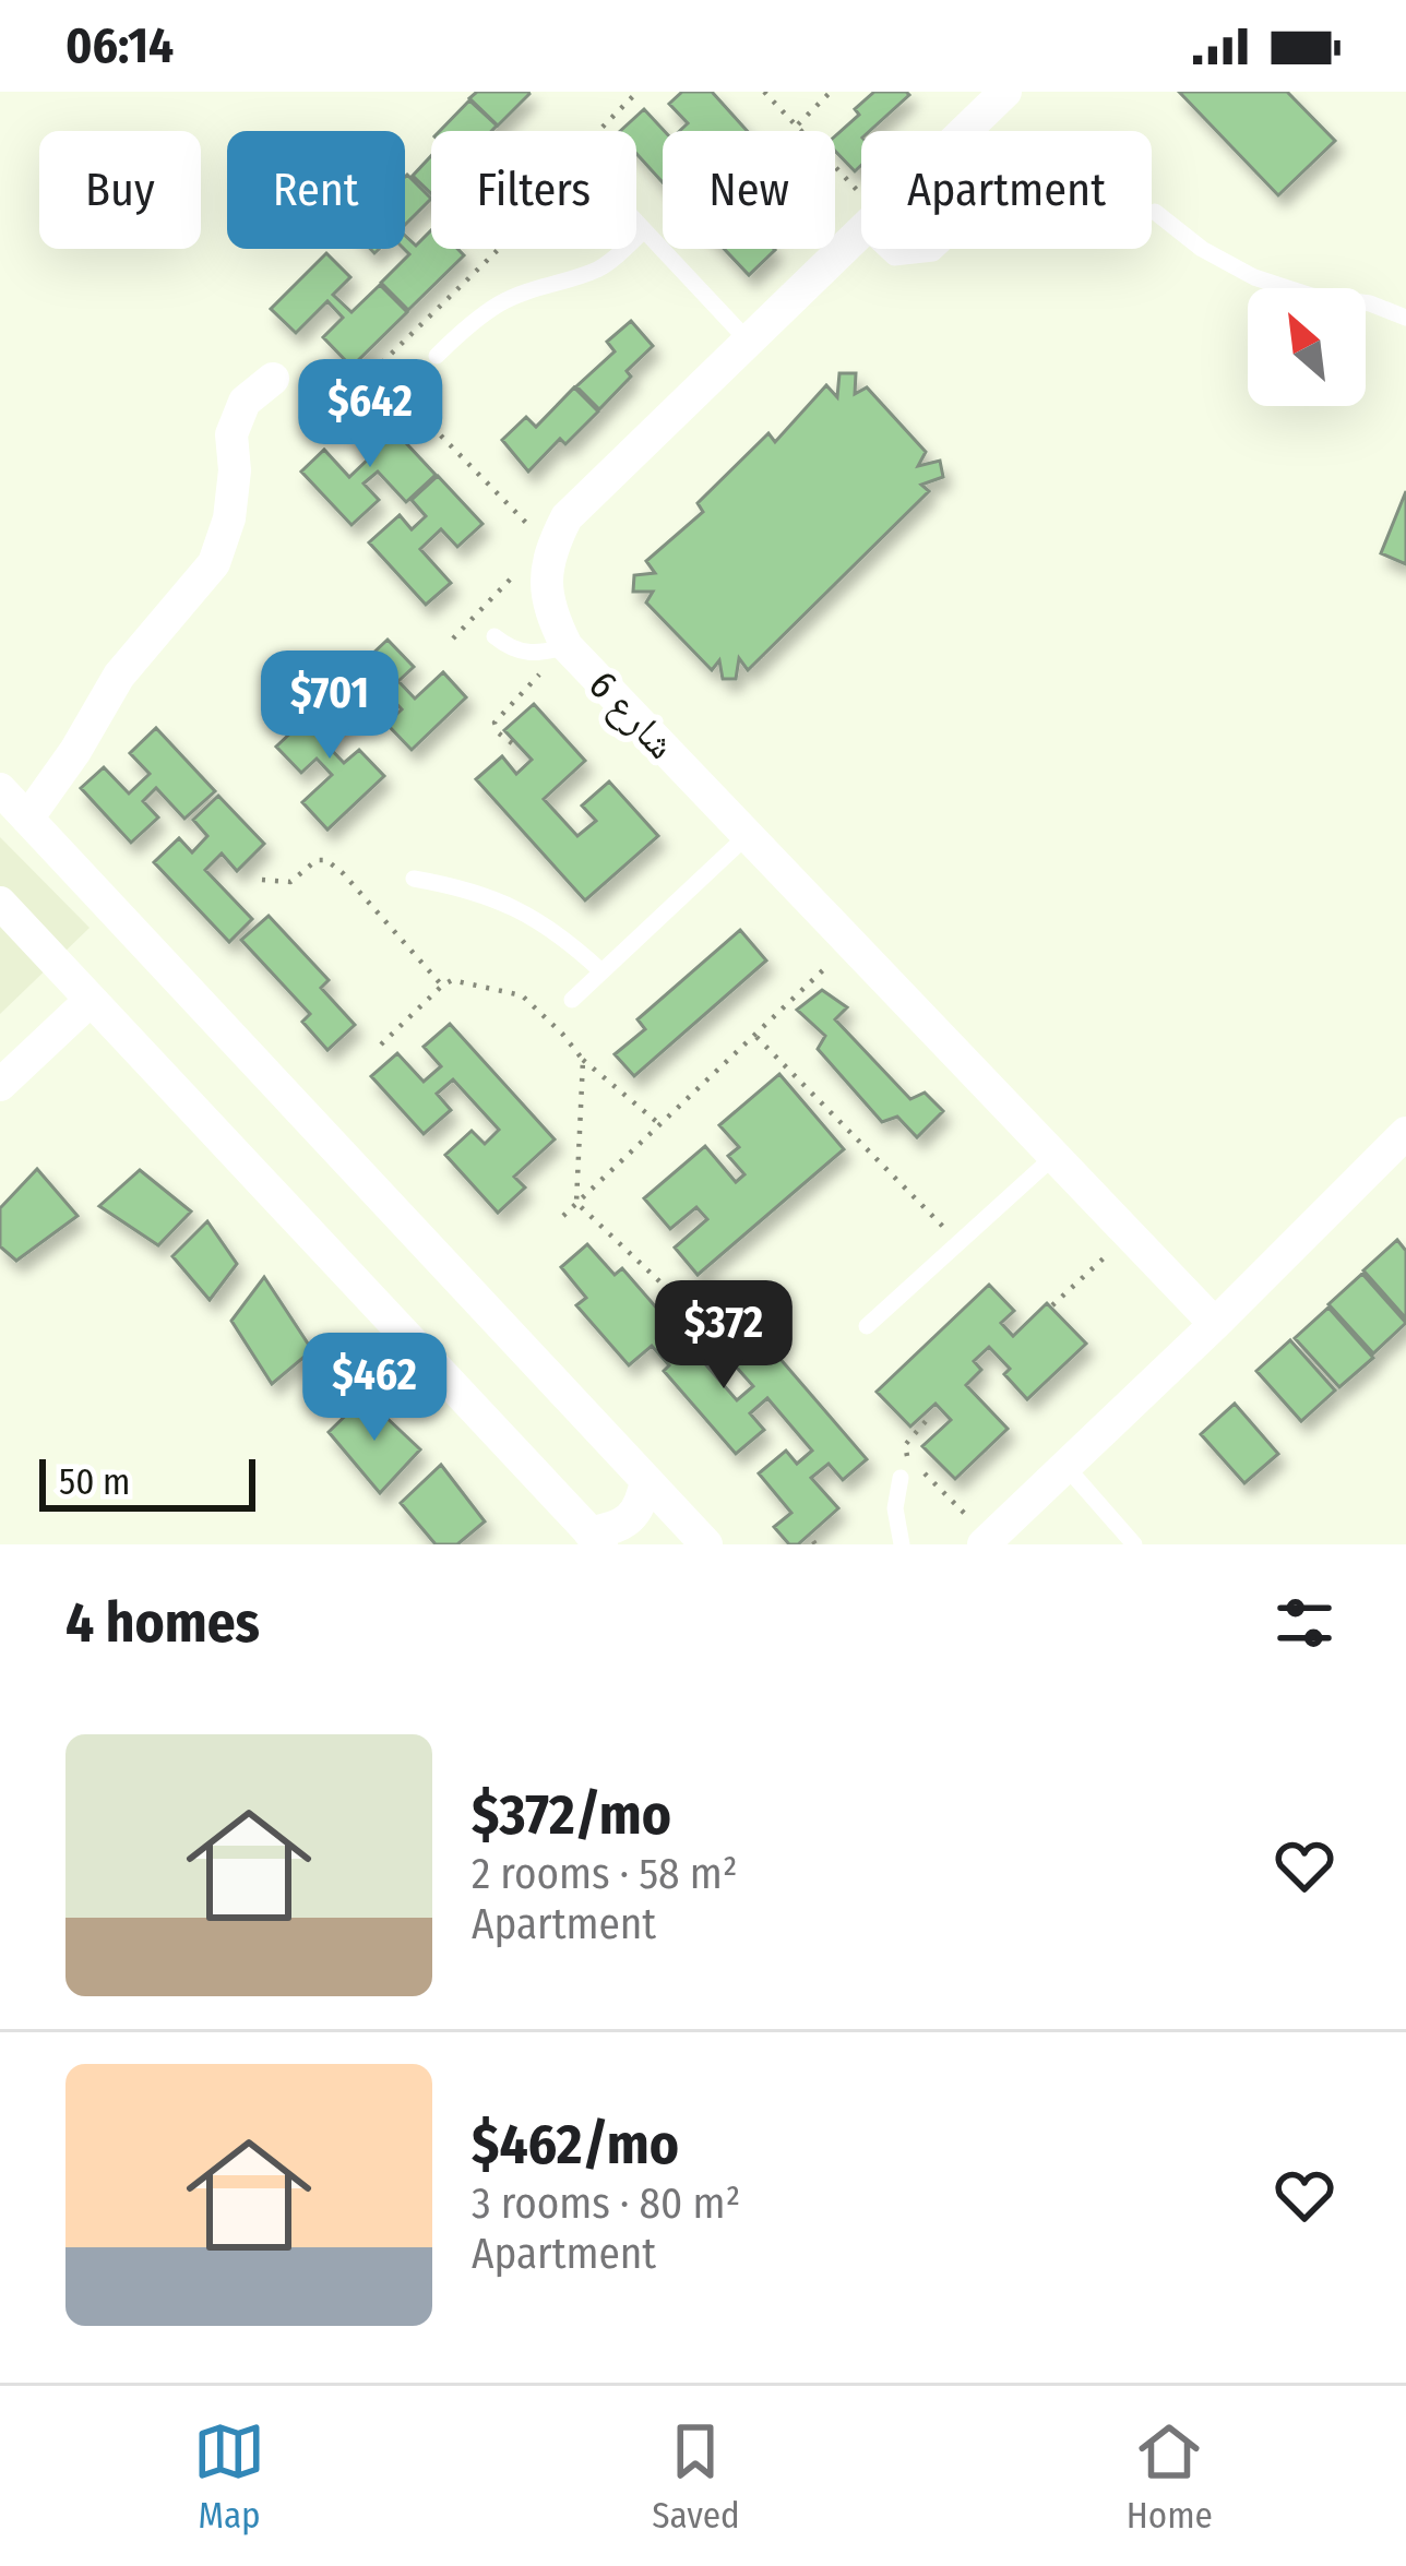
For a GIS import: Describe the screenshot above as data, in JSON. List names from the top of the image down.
{
  "streets": {
    "street": ["شارع 6"]
  },
  "scale_bar": "50 m",
  "north": "top left",
  "page": {
    "status": "06:14",
    "chip": [
      "Buy",
      "Rent",
      "Filters",
      "New",
      "Apartment"
    ],
    "price": [
      "$642",
      "$701",
      "$372",
      "$462"
    ],
    "scale": "50 m",
    "heading": "4 homes",
    "list": [
      {
        "name": "$372/mo",
        "note": "2 rooms · 58 m² · Apartment"
      },
      {
        "name": "$462/mo",
        "note": "3 rooms · 80 m² · Apartment"
      }
    ],
    "tabs": ["Map", "Saved", "Home"]
  }
}
